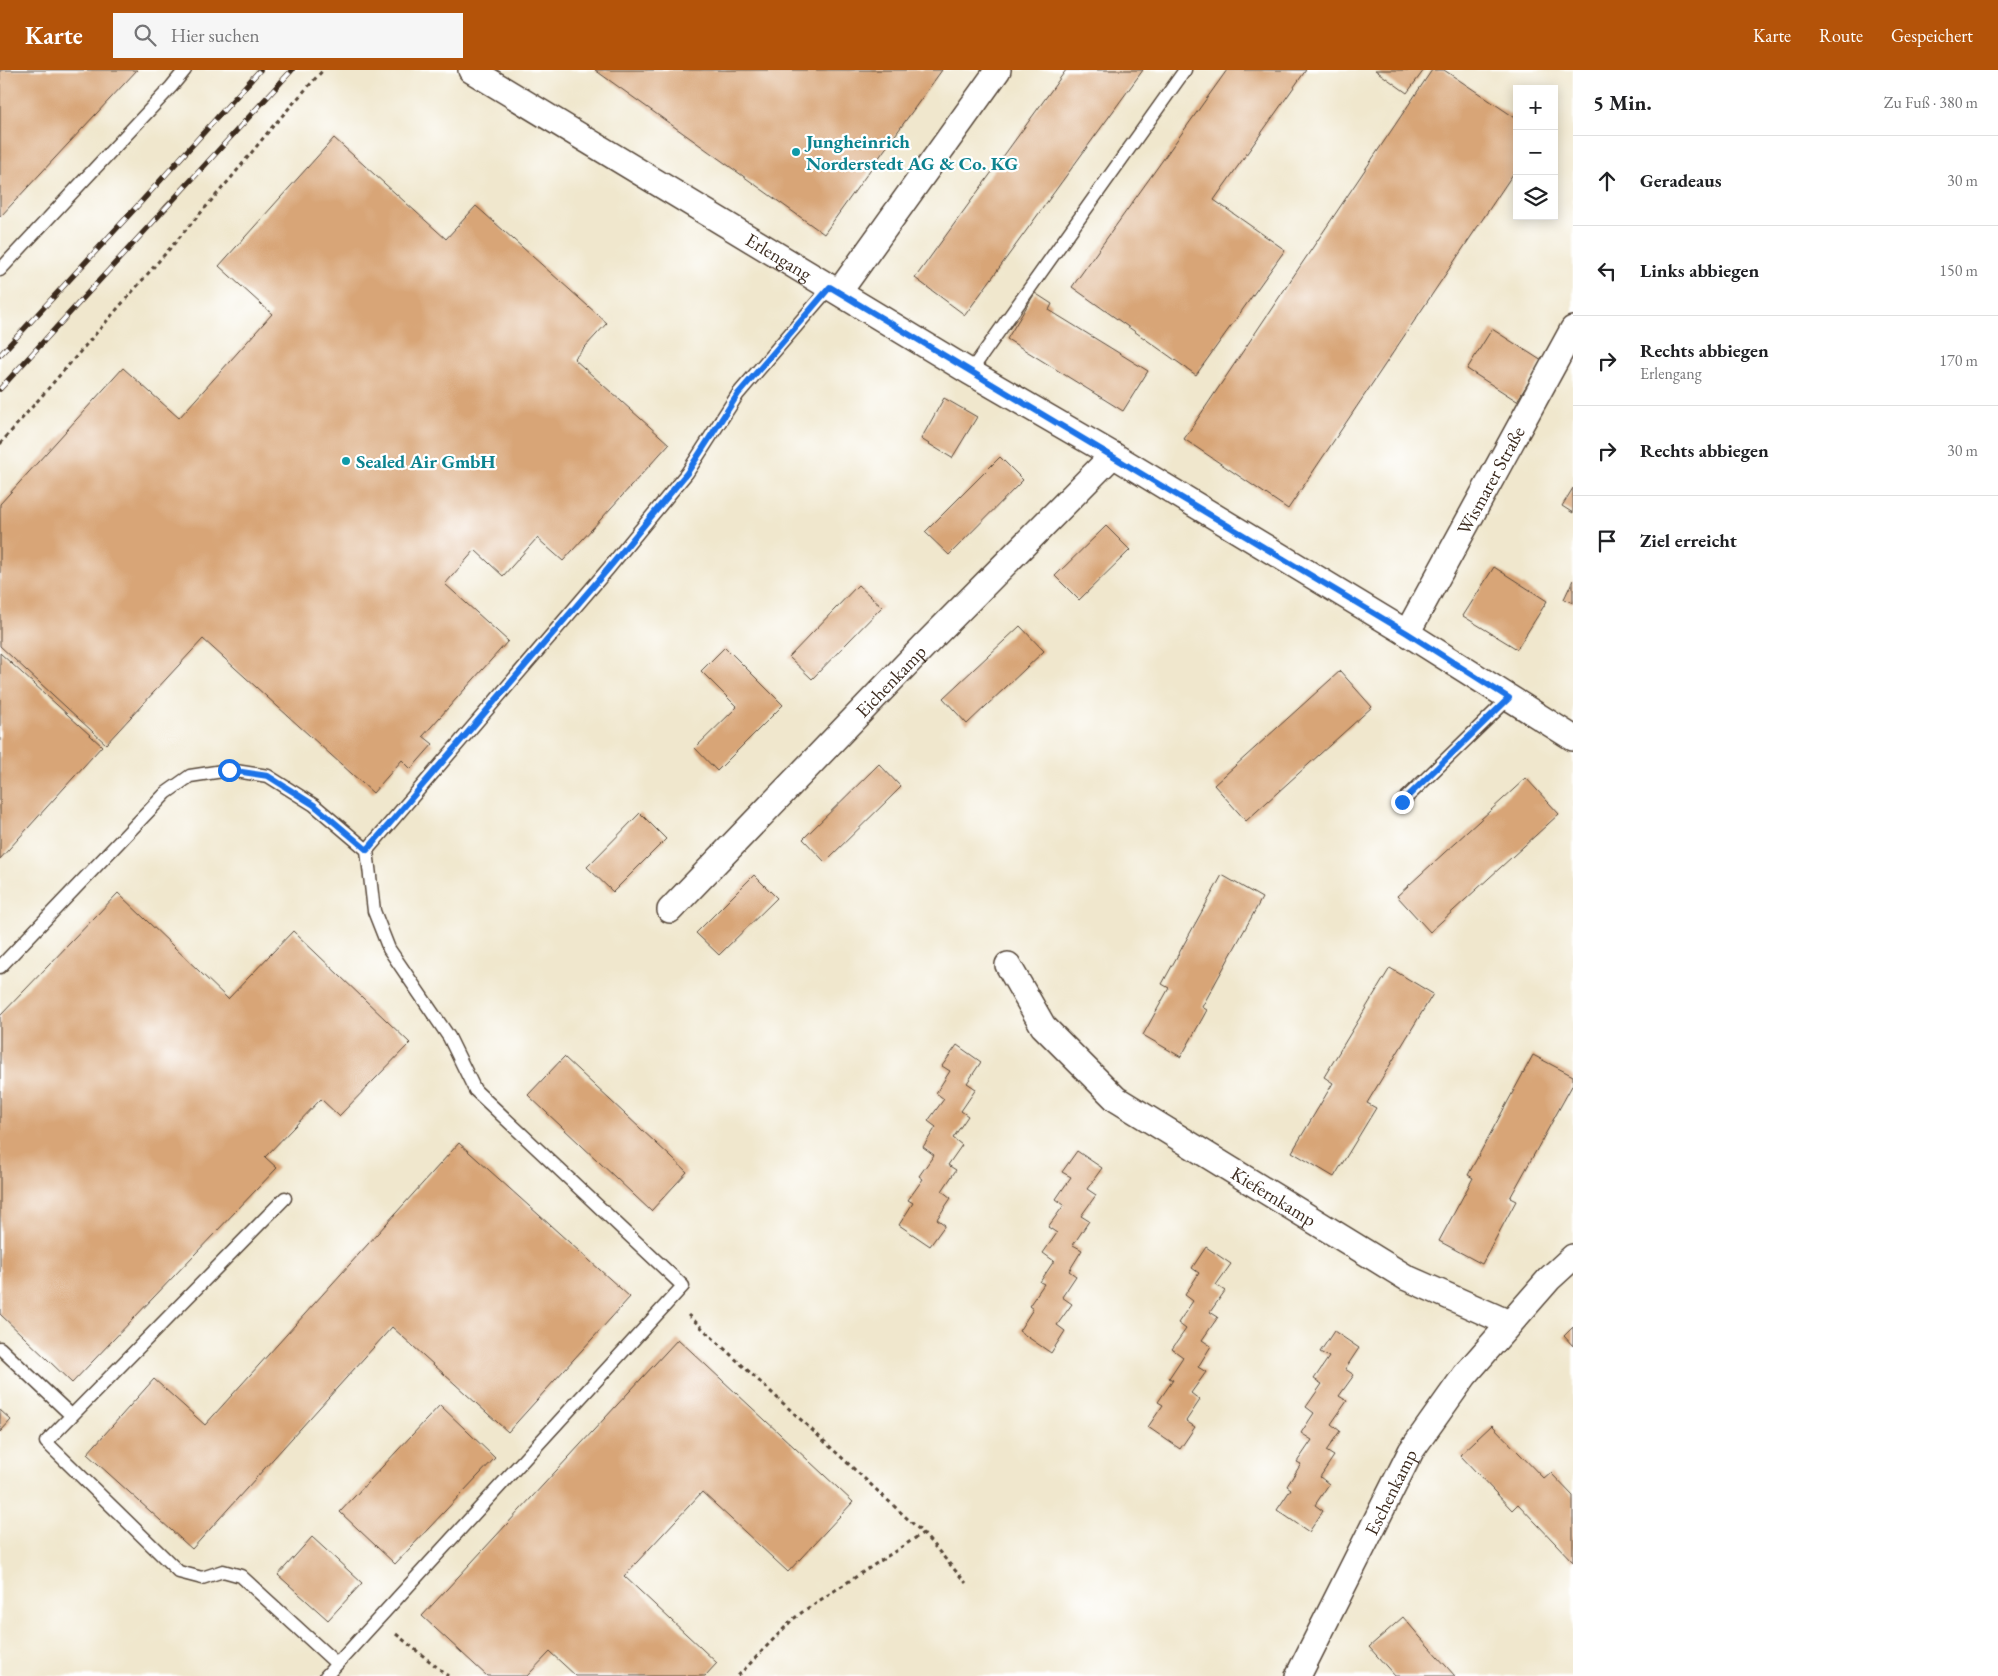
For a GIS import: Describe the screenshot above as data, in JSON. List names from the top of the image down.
{
  "streets": {
    "street": [
      "Erlengang",
      "Wismarer Straße",
      "Eichenkamp",
      "Kiefernkamp",
      "Eschenkamp"
    ]
  },
  "crossings": [
    ["Erlengang", "Wismarer Straße"],
    ["Erlengang", "Eichenkamp"],
    ["Kiefernkamp", "Eschenkamp"]
  ],
  "places": ["Jungheinrich Norderstedt AG & Co. KG", "Sealed Air GmbH"],
  "page": {
    "header": "Karte",
    "search": "Hier suchen",
    "nav": ["Karte", "Route", "Gespeichert"],
    "heading": ["5 Min.", "Zu Fuß · 380 m"],
    "map_buttons": ["+", "−"],
    "list": [
      ["Geradeaus", "30 m"],
      ["Links abbiegen", "150 m"],
      ["Rechts abbiegen", "Erlengang", "170 m"],
      ["Rechts abbiegen", "30 m"],
      "Ziel erreicht"
    ]
  }
}
